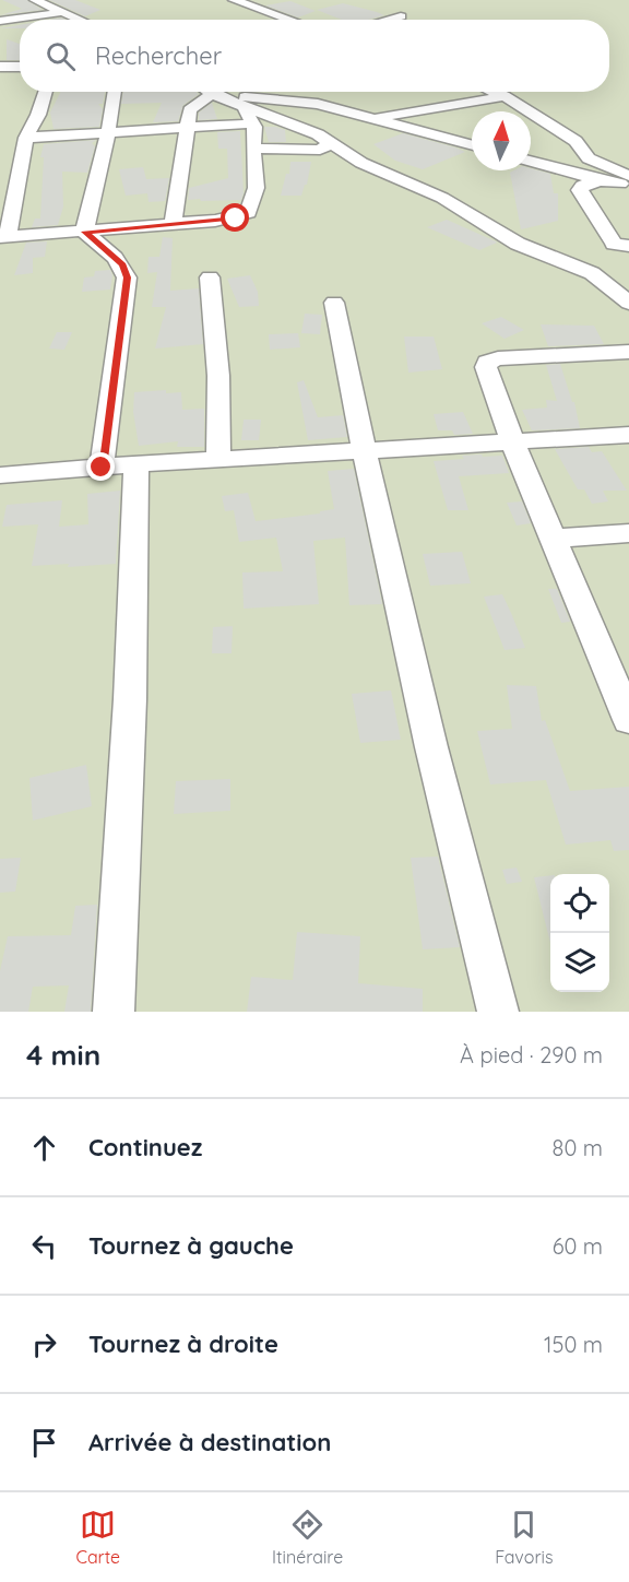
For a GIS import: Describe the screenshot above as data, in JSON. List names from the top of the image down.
{
  "north": "top",
  "page": {
    "search": "Rechercher",
    "heading": ["4 min", "À pied · 290 m"],
    "list": [
      ["Continuez", "80 m"],
      ["Tournez à gauche", "60 m"],
      ["Tournez à droite", "150 m"],
      "Arrivée à destination"
    ],
    "nav": ["Carte", "Itinéraire", "Favoris"]
  }
}
